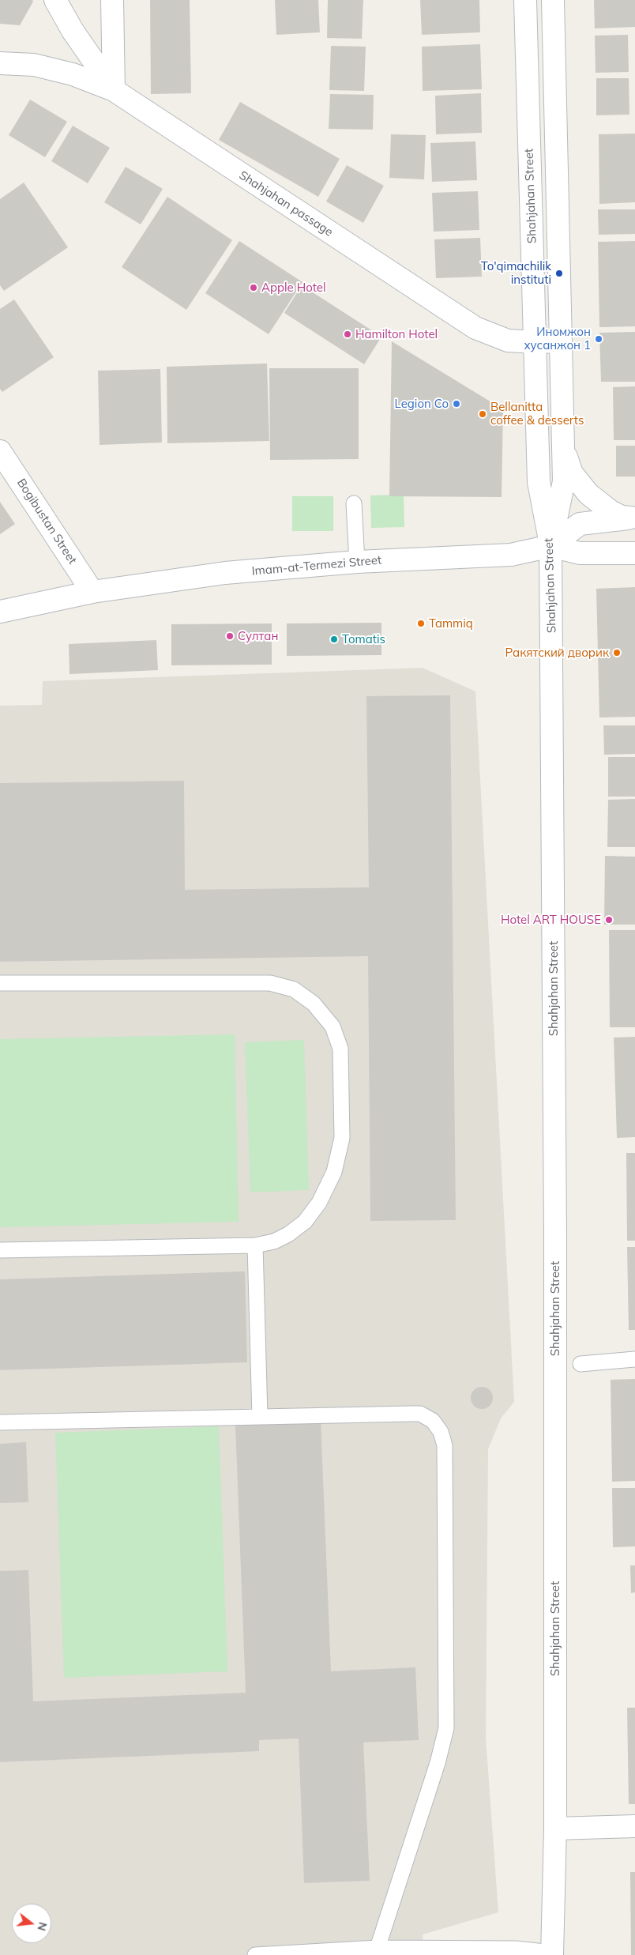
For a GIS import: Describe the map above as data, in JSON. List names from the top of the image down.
{
  "streets": {
    "street": [
      "Shahjahan Street",
      "Shahjahan passage",
      "Bogibustаn Street",
      "Imam-at-Termezi Street"
    ]
  },
  "crossings": [
    ["Shahjahan Street", "Shahjahan passage"],
    ["Shahjahan Street", "Imam-at-Termezi Street"],
    ["Bogibustаn Street", "Imam-at-Termezi Street"]
  ],
  "places": [
    "To'qimachilik instituti",
    "Apple Hotel",
    "Hamilton Hotel",
    "Иномжон хусанжон 1",
    "Legion Co",
    "Bellanitta coffee & desserts",
    "Tammiq",
    "Султан",
    "Tomatis",
    "Ракятский дворик",
    "Hotel ART HOUSE"
  ],
  "north": "right"
}
